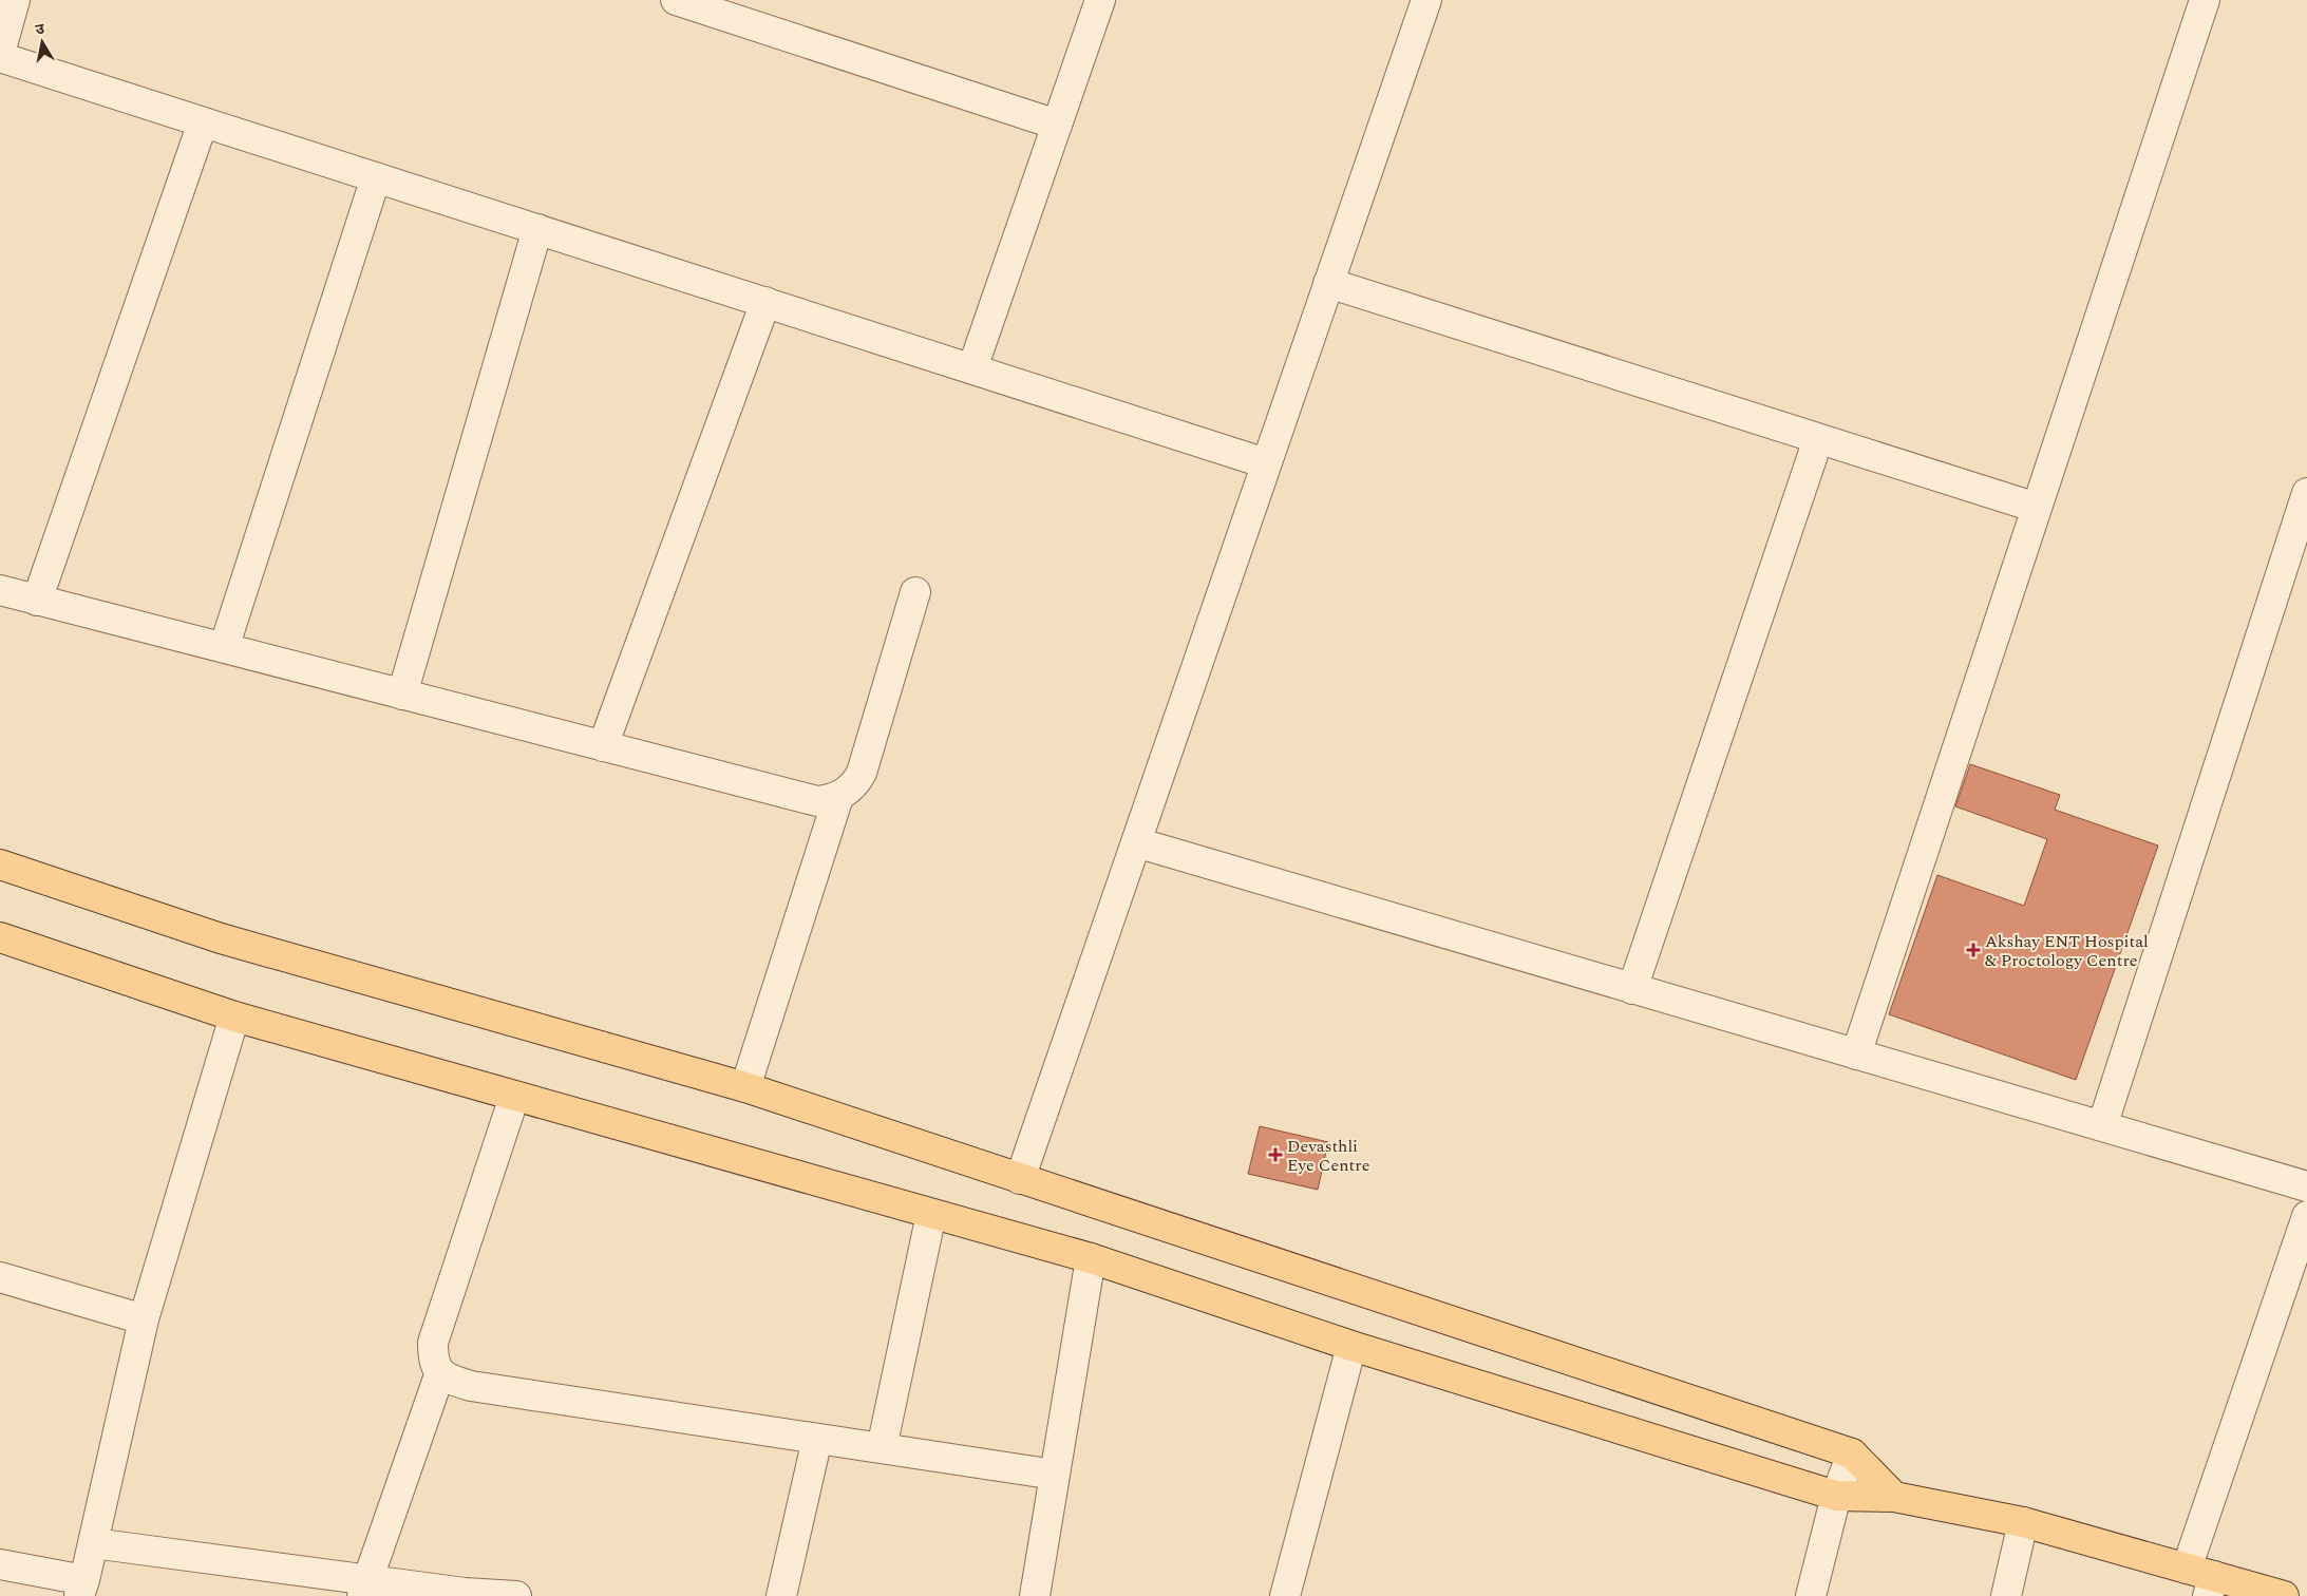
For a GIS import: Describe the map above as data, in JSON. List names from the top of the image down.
{
  "places": {
    "health": ["Akshay ENT Hospital & Proctology Centre", "Devasthli Eye Centre"]
  },
  "north": "top"
}
